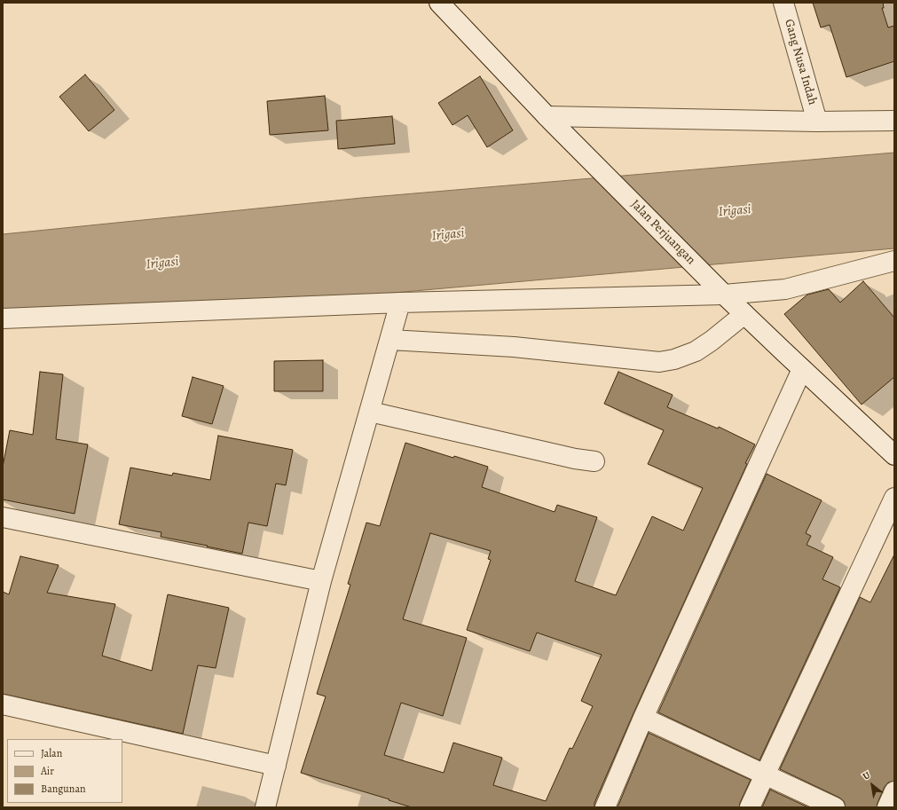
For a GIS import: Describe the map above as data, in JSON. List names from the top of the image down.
{
  "streets": {
    "street": ["Gang Nusa Indah", "Jalan Perjuangan"]
  },
  "water": ["Irigasi"],
  "legend": ["Jalan", "Air", "Bangunan"],
  "north": "top left"
}
